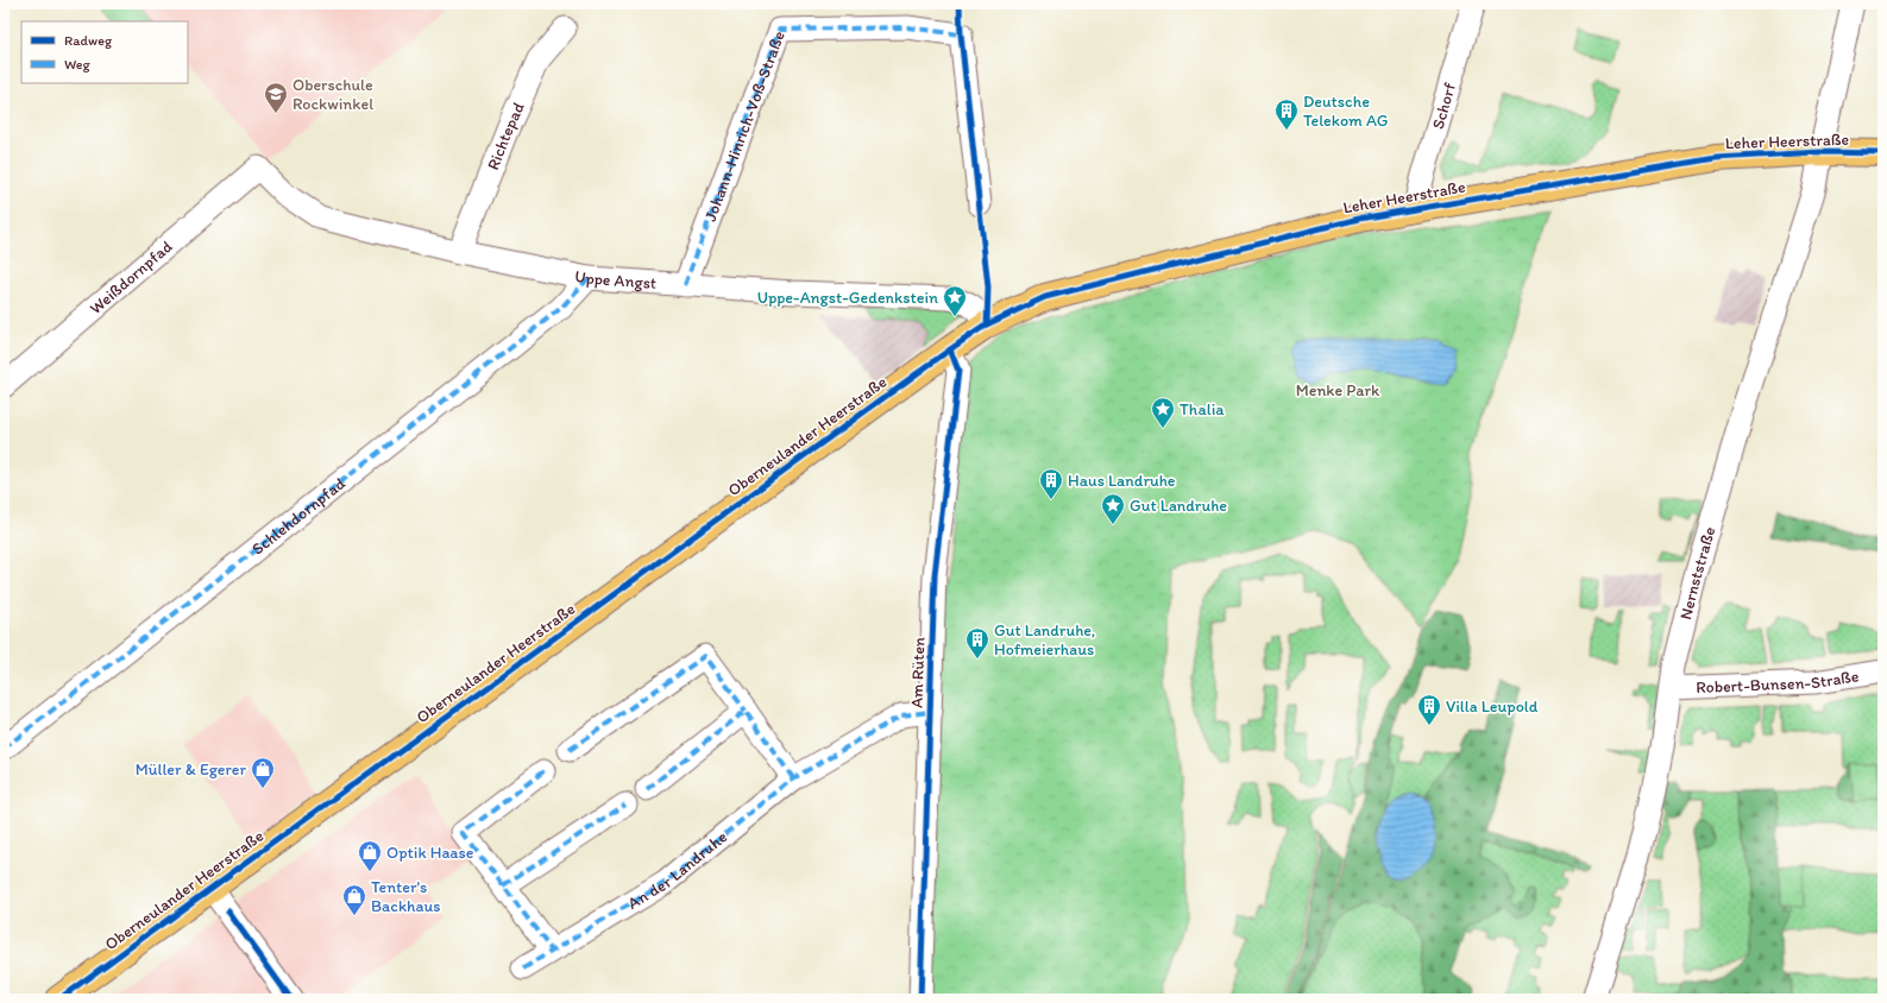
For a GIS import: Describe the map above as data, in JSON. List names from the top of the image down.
{
  "streets": {
    "main road": ["Leher Heerstraße", "Oberneulander Heerstraße"],
    "street": [
      "Schorf",
      "Johann-Hinrich-Voß-Straße",
      "Richtepad",
      "Weißdornpfad",
      "Uppe Angst",
      "Schlehdornpfad",
      "Nernststraße",
      "Am Rüten",
      "Robert-Bunsen-Straße",
      "An der Landruhe"
    ]
  },
  "crossings": [
    ["Schorf", "Leher Heerstraße"],
    ["Johann-Hinrich-Voß-Straße", "Uppe Angst"],
    ["Richtepad", "Uppe Angst"],
    ["Leher Heerstraße", "Uppe Angst"],
    ["Leher Heerstraße", "Oberneulander Heerstraße"],
    ["Leher Heerstraße", "Nernststraße"],
    ["Leher Heerstraße", "Am Rüten"],
    ["Weißdornpfad", "Uppe Angst"],
    ["Uppe Angst", "Schlehdornpfad"],
    ["Oberneulander Heerstraße", "Am Rüten"],
    ["Nernststraße", "Robert-Bunsen-Straße"],
    ["Am Rüten", "An der Landruhe"]
  ],
  "parks": ["Menke Park"],
  "places": {
    "school or university": ["Oberschule Rockwinkel"],
    "building": [
      "Deutsche Telekom AG",
      "Haus Landruhe",
      "Gut Landruhe, Hofmeierhaus",
      "Villa Leupold"
    ],
    "place": ["Uppe-Angst-Gedenkstein", "Thalia", "Gut Landruhe"],
    "shop": ["Müller & Egerer", "Optik Haase", "Tenter's Backhaus"]
  },
  "legend": ["Radweg", "Weg"]
}
